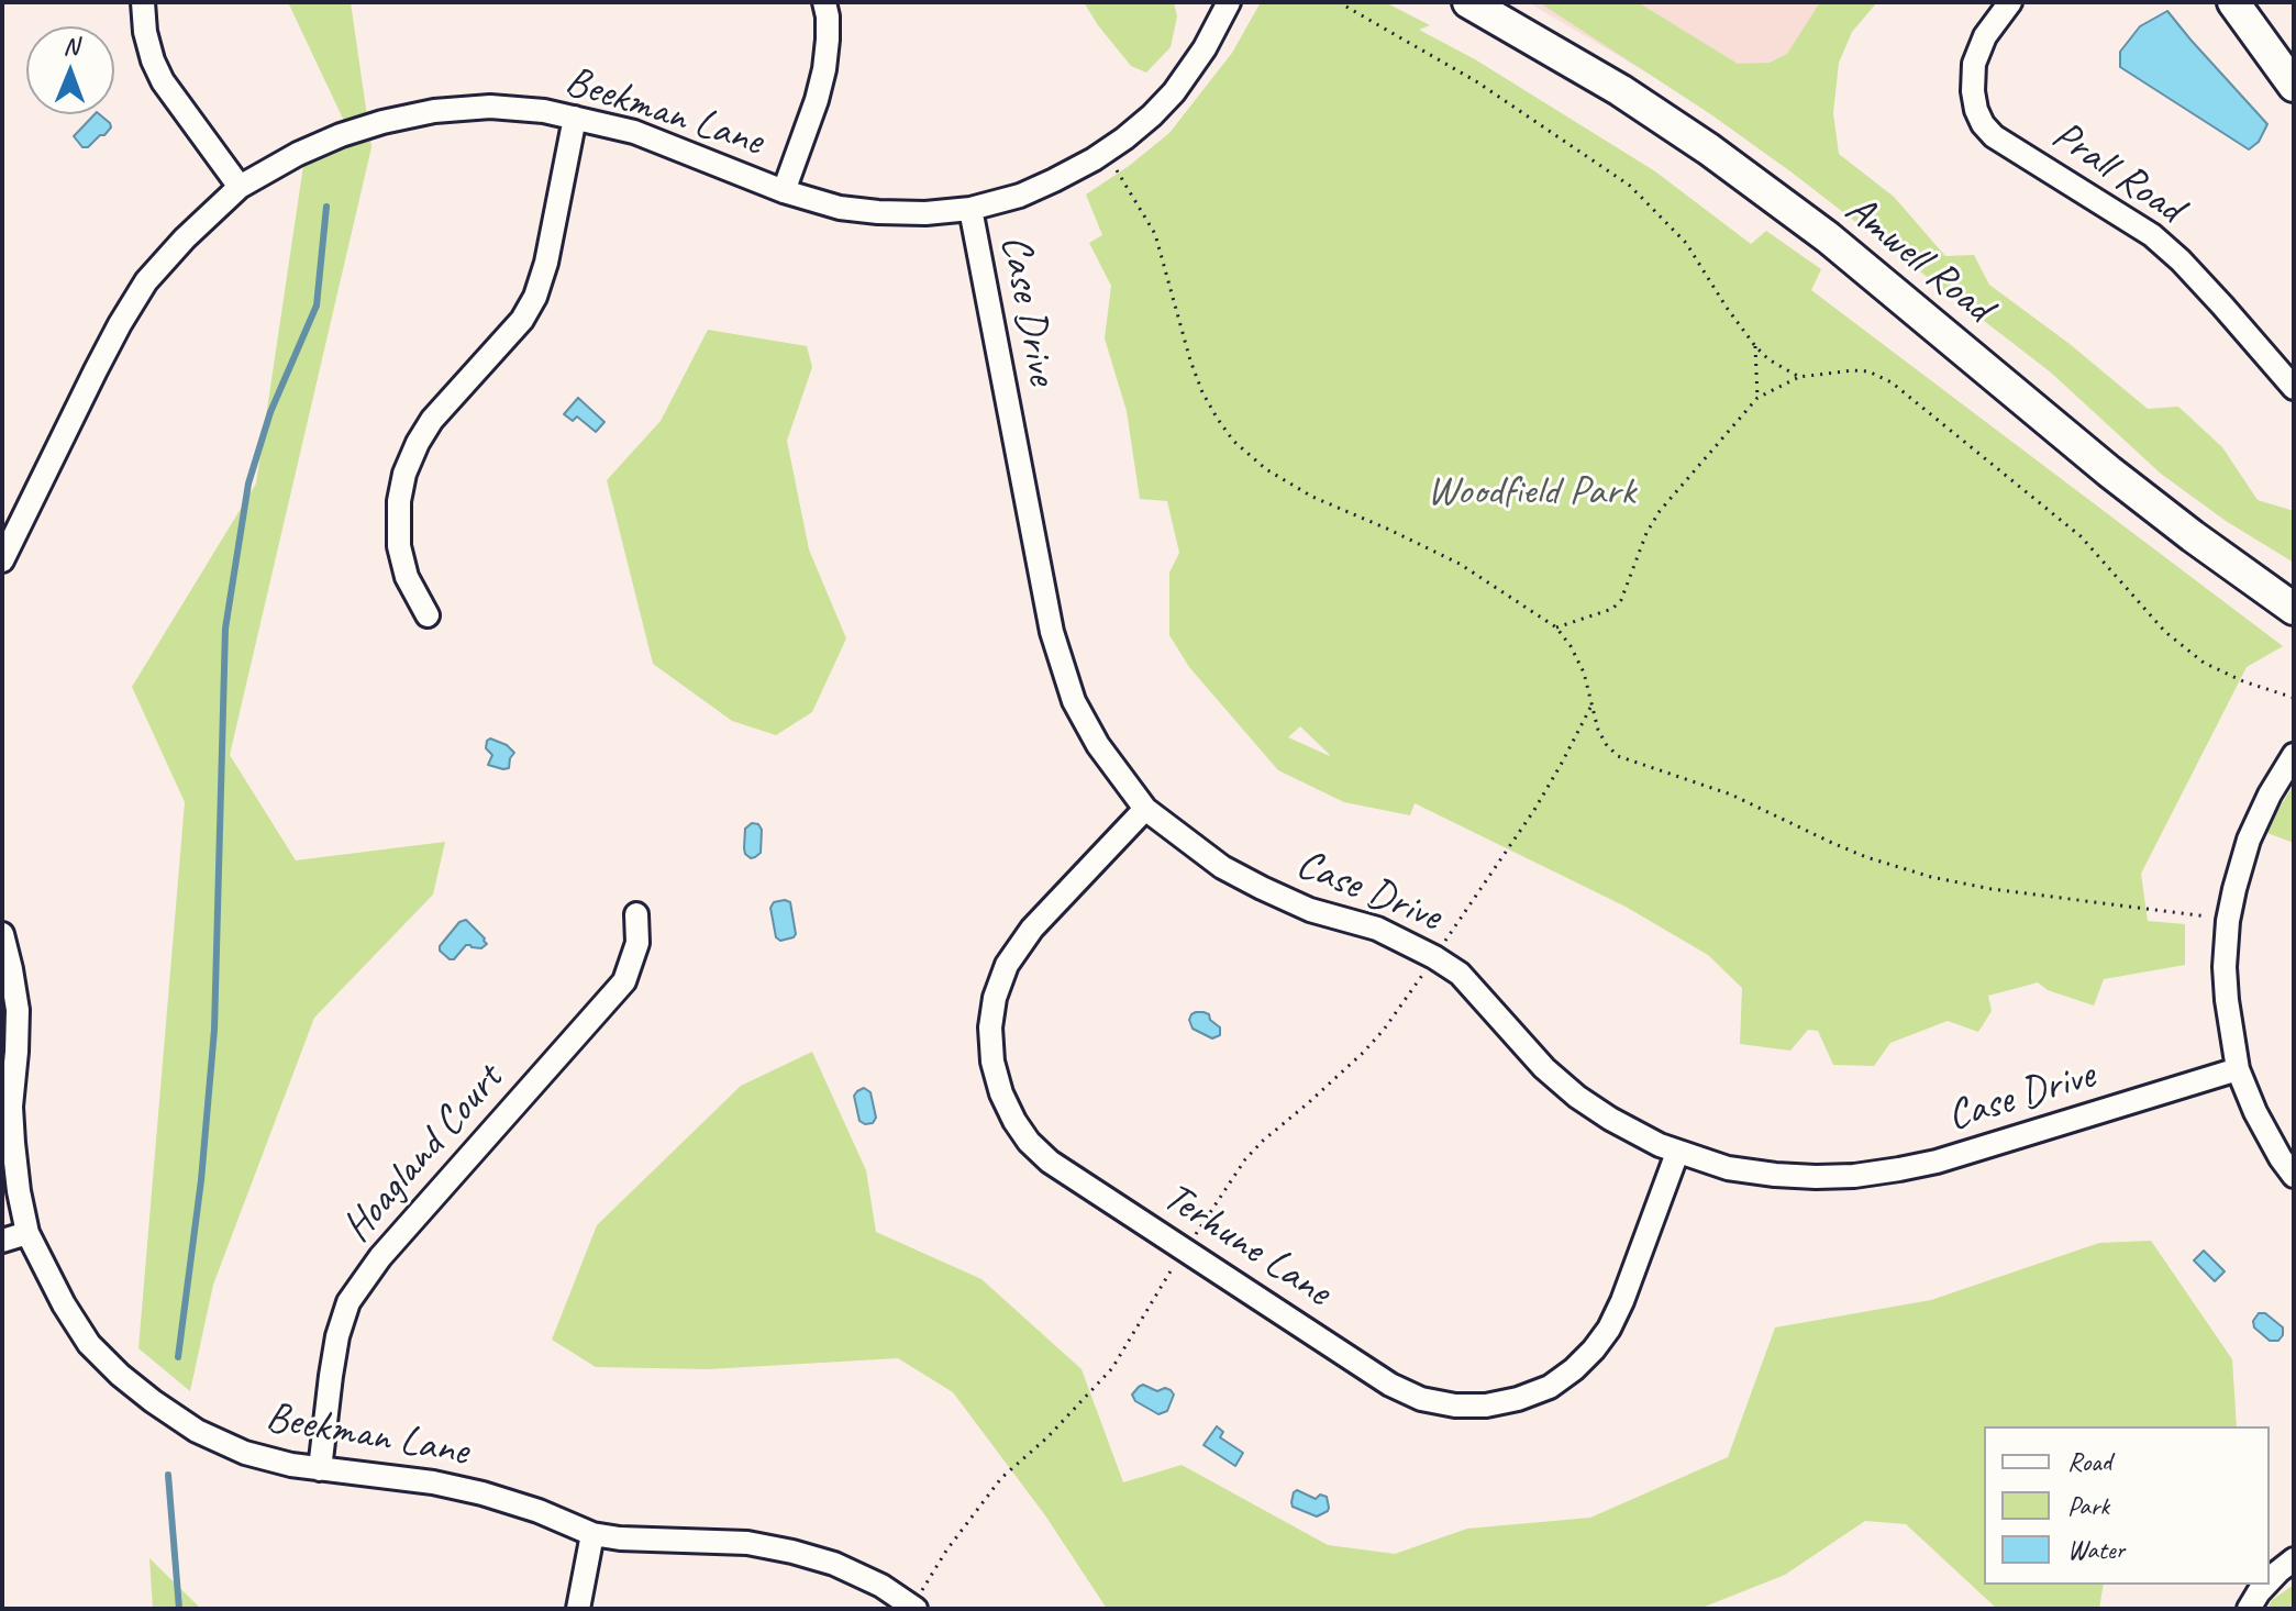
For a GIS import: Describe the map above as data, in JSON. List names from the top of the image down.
{
  "streets": {
    "main road": ["Amwell Road"],
    "street": [
      "Beekman Lane",
      "Prall Road",
      "Case Drive",
      "Hoagland Court",
      "Terhune Lane"
    ]
  },
  "crossings": [
    ["Beekman Lane", "Case Drive"],
    ["Beekman Lane", "Hoagland Court"],
    ["Case Drive", "Terhune Lane"]
  ],
  "parks": ["Woodfield Park"],
  "legend": ["Road", "Park", "Water"],
  "north": "top"
}
